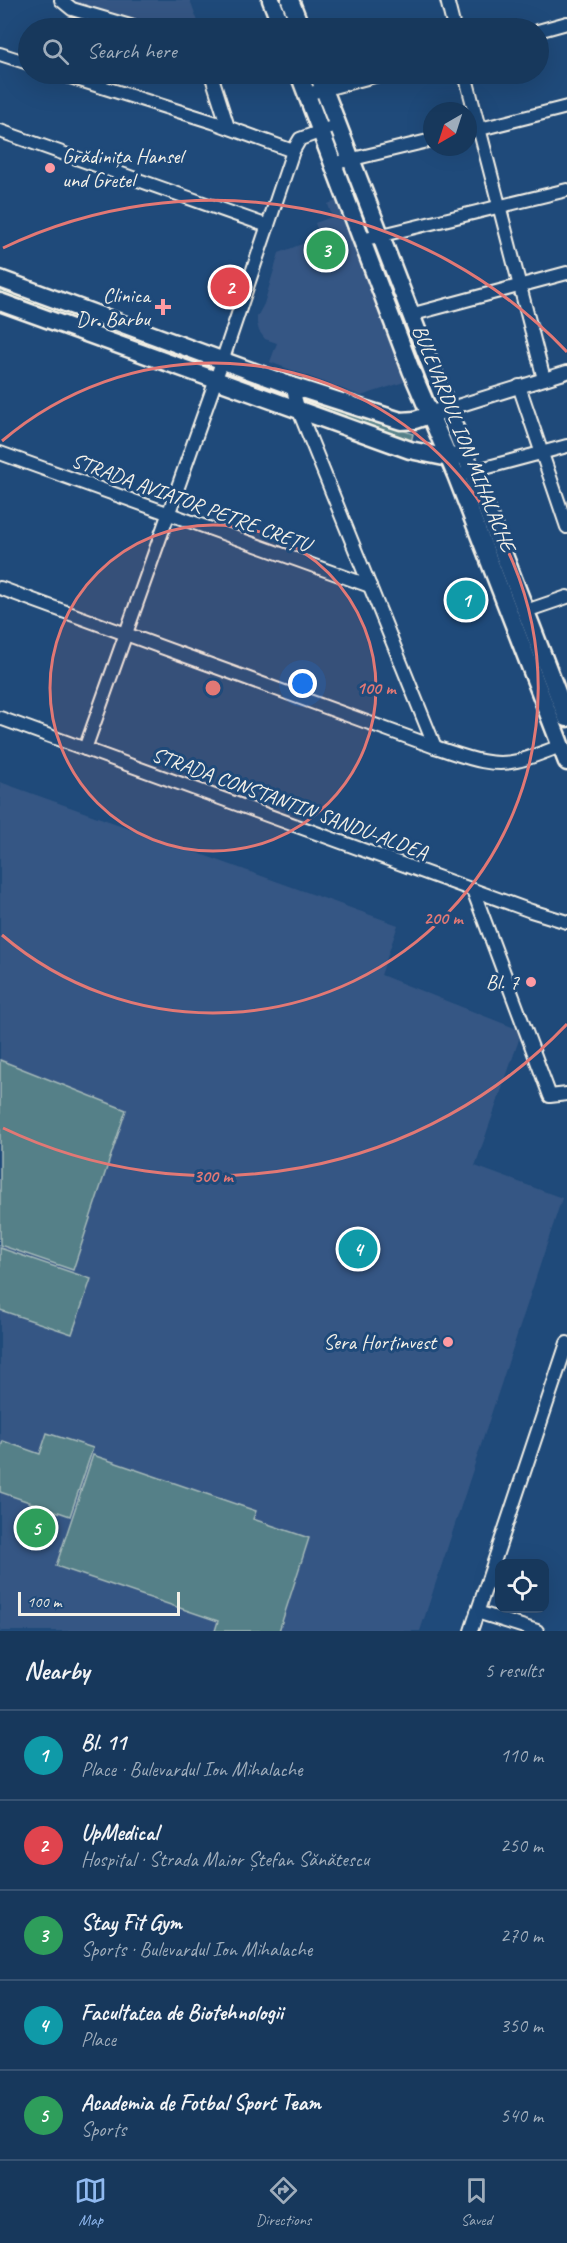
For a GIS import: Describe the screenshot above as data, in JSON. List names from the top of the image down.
{
  "streets": {
    "main road": ["BULEVARDUL ION MIHALACHE"],
    "street": ["STRADA AVIATOR PETRE CREȚU", "STRADA CONSTANTIN SANDU-ALDEA"]
  },
  "places": {
    "other": ["Grădinița Hansel und Gretel", "Bl. 7", "Sera Hortinvest"],
    "health": ["Clinica Dr. Barbu"]
  },
  "scale_bar": "100 m",
  "north": "bottom left",
  "page": {
    "search": "Search here",
    "pins": [
      "3",
      "2",
      "1",
      "4",
      "5"
    ],
    "scale": "100 m",
    "heading": ["Nearby", "5 results"],
    "list": [
      {
        "mark": "1",
        "name": "Bl. 11",
        "note": "Place · Bulevardul Ion Mihalache",
        "value": "110 m"
      },
      {
        "mark": "2",
        "name": "UpMedical",
        "note": "Hospital · Strada Maior Ștefan Sănătescu",
        "value": "250 m"
      },
      {
        "mark": "3",
        "name": "Stay Fit Gym",
        "note": "Sports · Bulevardul Ion Mihalache",
        "value": "270 m"
      },
      {
        "mark": "4",
        "name": "Facultatea de Biotehnologii",
        "note": "Place",
        "value": "350 m"
      },
      {
        "mark": "5",
        "name": "Academia de Fotbal Sport Team",
        "note": "Sports",
        "value": "540 m"
      }
    ],
    "nav": ["Map", "Directions", "Saved"]
  },
  "rings": ["100 m", "200 m", "300 m"]
}
